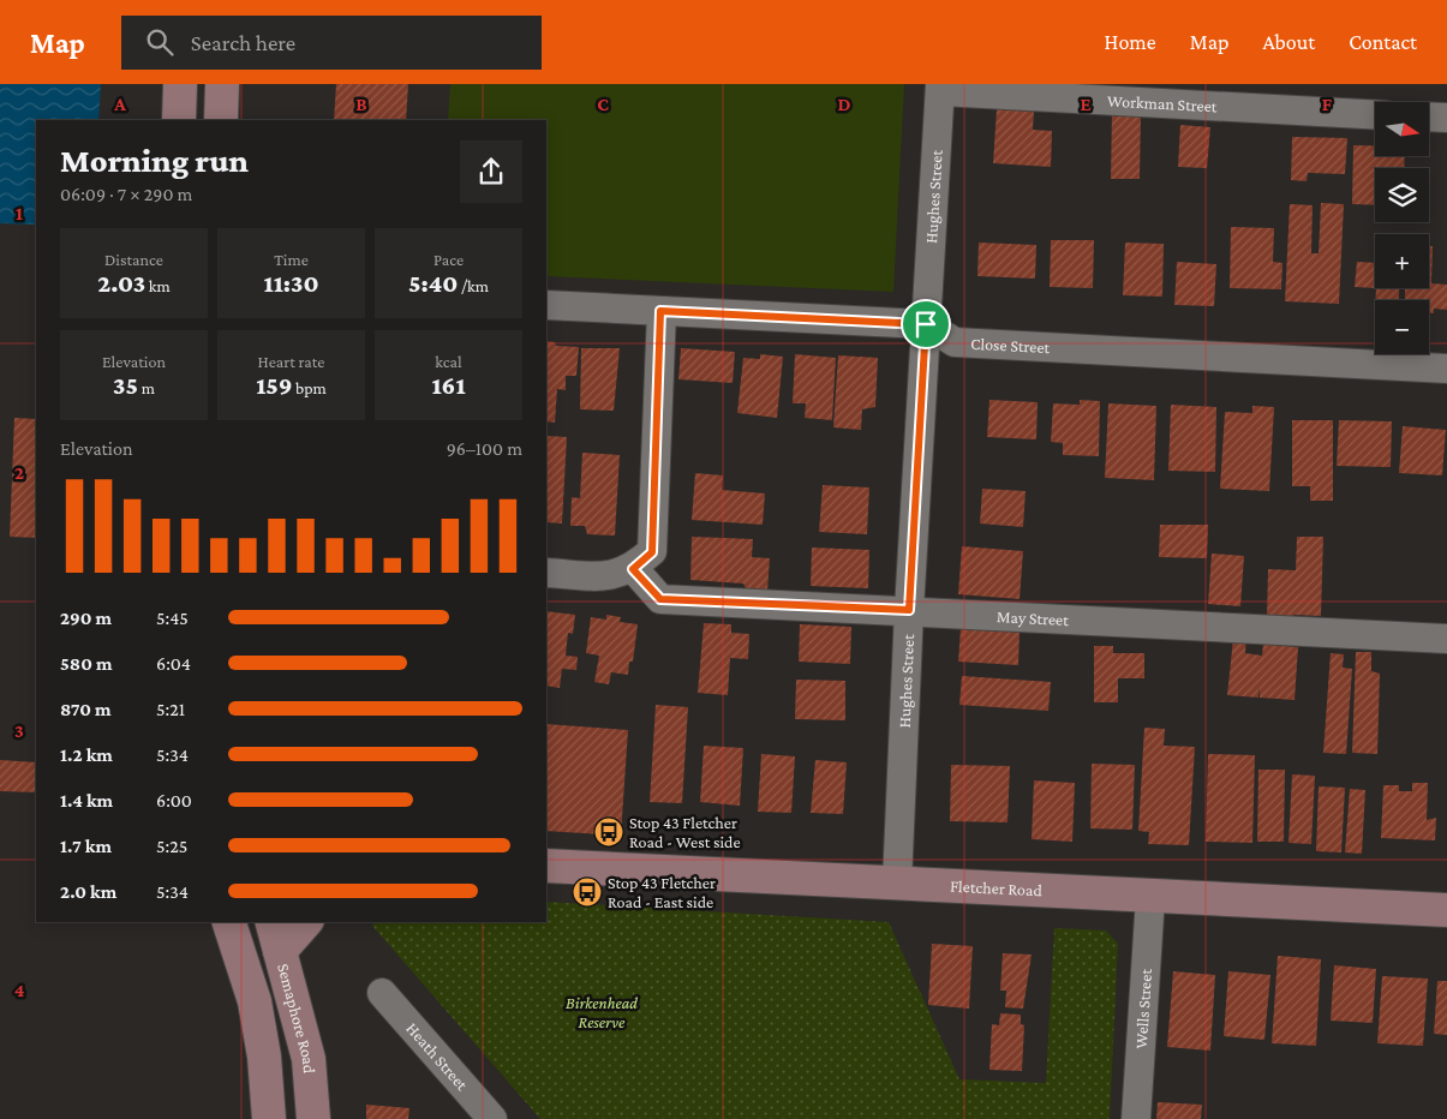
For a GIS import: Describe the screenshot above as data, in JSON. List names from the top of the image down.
{
  "streets": {
    "street": [
      "Workman Street",
      "Hughes Street",
      "Close Street",
      "May Street",
      "Fletcher Road",
      "Wells Street",
      "Semaphore Road",
      "Heath Street"
    ]
  },
  "crossings": [
    ["Workman Street", "Hughes Street"],
    ["Hughes Street", "Close Street"],
    ["Hughes Street", "May Street"],
    ["Hughes Street", "Fletcher Road"],
    ["Fletcher Road", "Wells Street"]
  ],
  "parks": ["Birkenhead Reserve"],
  "places": {
    "bus stop": ["Stop 43 Fletcher Road - West side", "Stop 43 Fletcher Road - East side"]
  },
  "north": "right",
  "page": {
    "header": "Map",
    "search": "Search here",
    "nav": [
      "Home",
      "Map",
      "About",
      "Contact"
    ],
    "map_buttons": ["+", "−"],
    "heading": ["Morning run", "06:09 · 7 × 290 m"],
    "stats": [
      ["Distance", "2.03 km"],
      ["Time", "11:30"],
      ["Pace", "5:40 /km"],
      ["Elevation", "35 m"],
      ["Heart rate", "159 bpm"],
      ["kcal", "161"]
    ],
    "chart": ["Elevation", "96–100 m"],
    "list": [
      {
        "name": "290 m",
        "note": "5:45"
      },
      {
        "name": "580 m",
        "note": "6:04"
      },
      {
        "name": "870 m",
        "note": "5:21"
      },
      {
        "name": "1.2 km",
        "note": "5:34"
      },
      {
        "name": "1.4 km",
        "note": "6:00"
      },
      {
        "name": "1.7 km",
        "note": "5:25"
      },
      {
        "name": "2.0 km",
        "note": "5:34"
      }
    ]
  },
  "grid": {
    "columns": [
      "A",
      "B",
      "C",
      "D",
      "E",
      "F"
    ],
    "rows": [
      "1",
      "2",
      "3",
      "4"
    ]
  }
}
